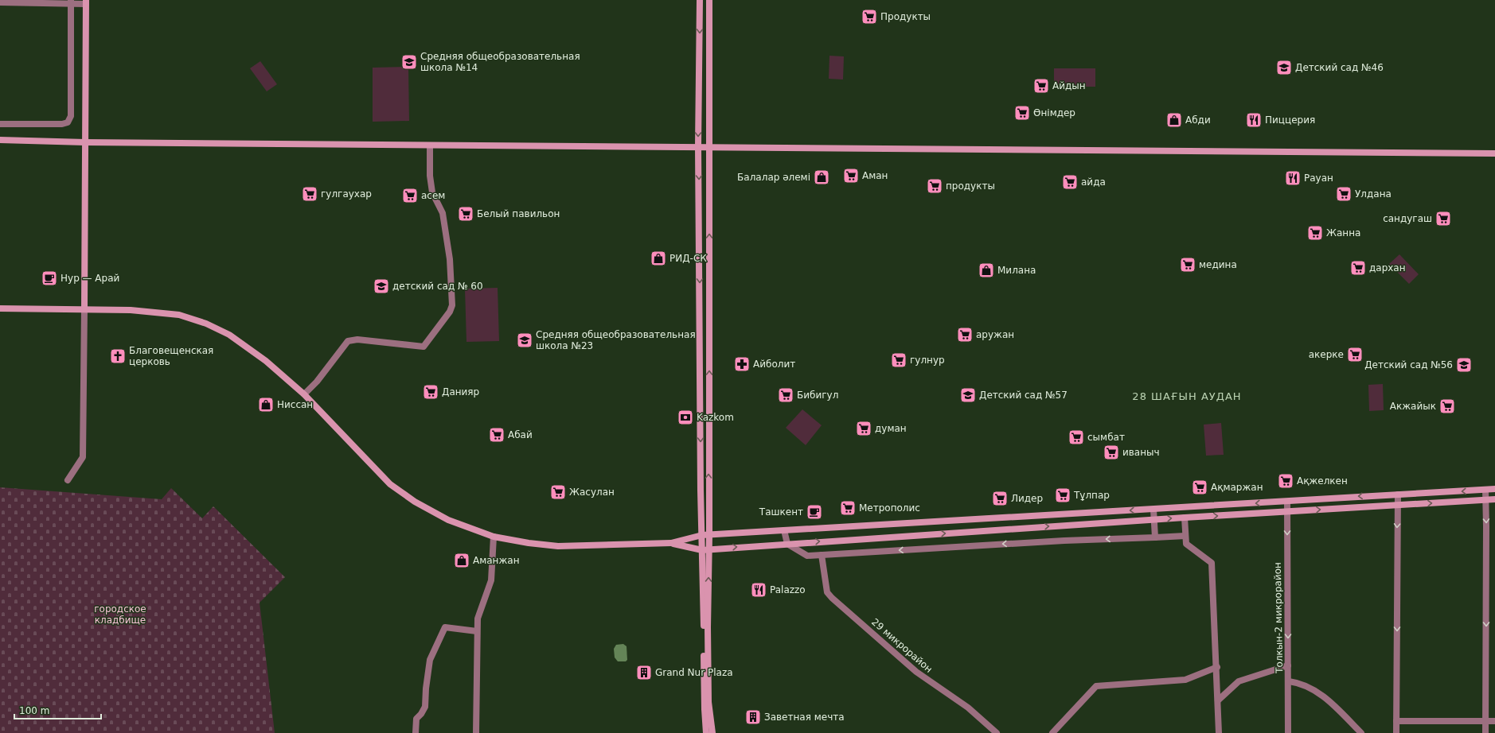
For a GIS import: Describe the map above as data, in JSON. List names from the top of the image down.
{
  "streets": {
    "street": ["Толкын-2 микрорайон", "29 микрорайон"]
  },
  "one_way": ["Толкын-2 микрорайон"],
  "districts": ["28 ШАҒЫН АУДАН"],
  "parks": ["городское кладбище"],
  "places": {
    "supermarket": [
      "Продукты",
      "Айдын",
      "Өнімдер",
      "Аман",
      "айда",
      "продукты",
      "гулгаухар",
      "Улдана",
      "асем",
      "Белый павильон",
      "сандугаш",
      "Жанна",
      "медина",
      "дархан",
      "аружан",
      "акерке",
      "гулнур",
      "Данияр",
      "Бибигул",
      "Акжайык",
      "думан",
      "Абай",
      "сымбат",
      "иваныч",
      "Ақжелкен",
      "Ақмаржан",
      "Жасулан",
      "Тұлпар",
      "Лидер",
      "Метрополис"
    ],
    "school or university": [
      "Cредняя общеобразовательная школа №14",
      "Детский сад №46",
      "детский сад № 60",
      "Средняя общеобразовательная школа №23",
      "Детский сад №56",
      "Детский сад №57"
    ],
    "shop": [
      "Абди",
      "Балалар әлемі",
      "РИД-СК",
      "Милана",
      "Ниссан",
      "Аманжан"
    ],
    "restaurant": ["Пиццерия", "Рауан", "Palazzo"],
    "cafe": ["Нур — Арай", "Ташкент"],
    "church": ["Благовещенская церковь"],
    "pharmacy": ["Айболит"],
    "bank": ["Kazkom"],
    "building": ["Grand Nur Plaza", "Заветная мечта"]
  },
  "scale_bar": "100 m"
}
